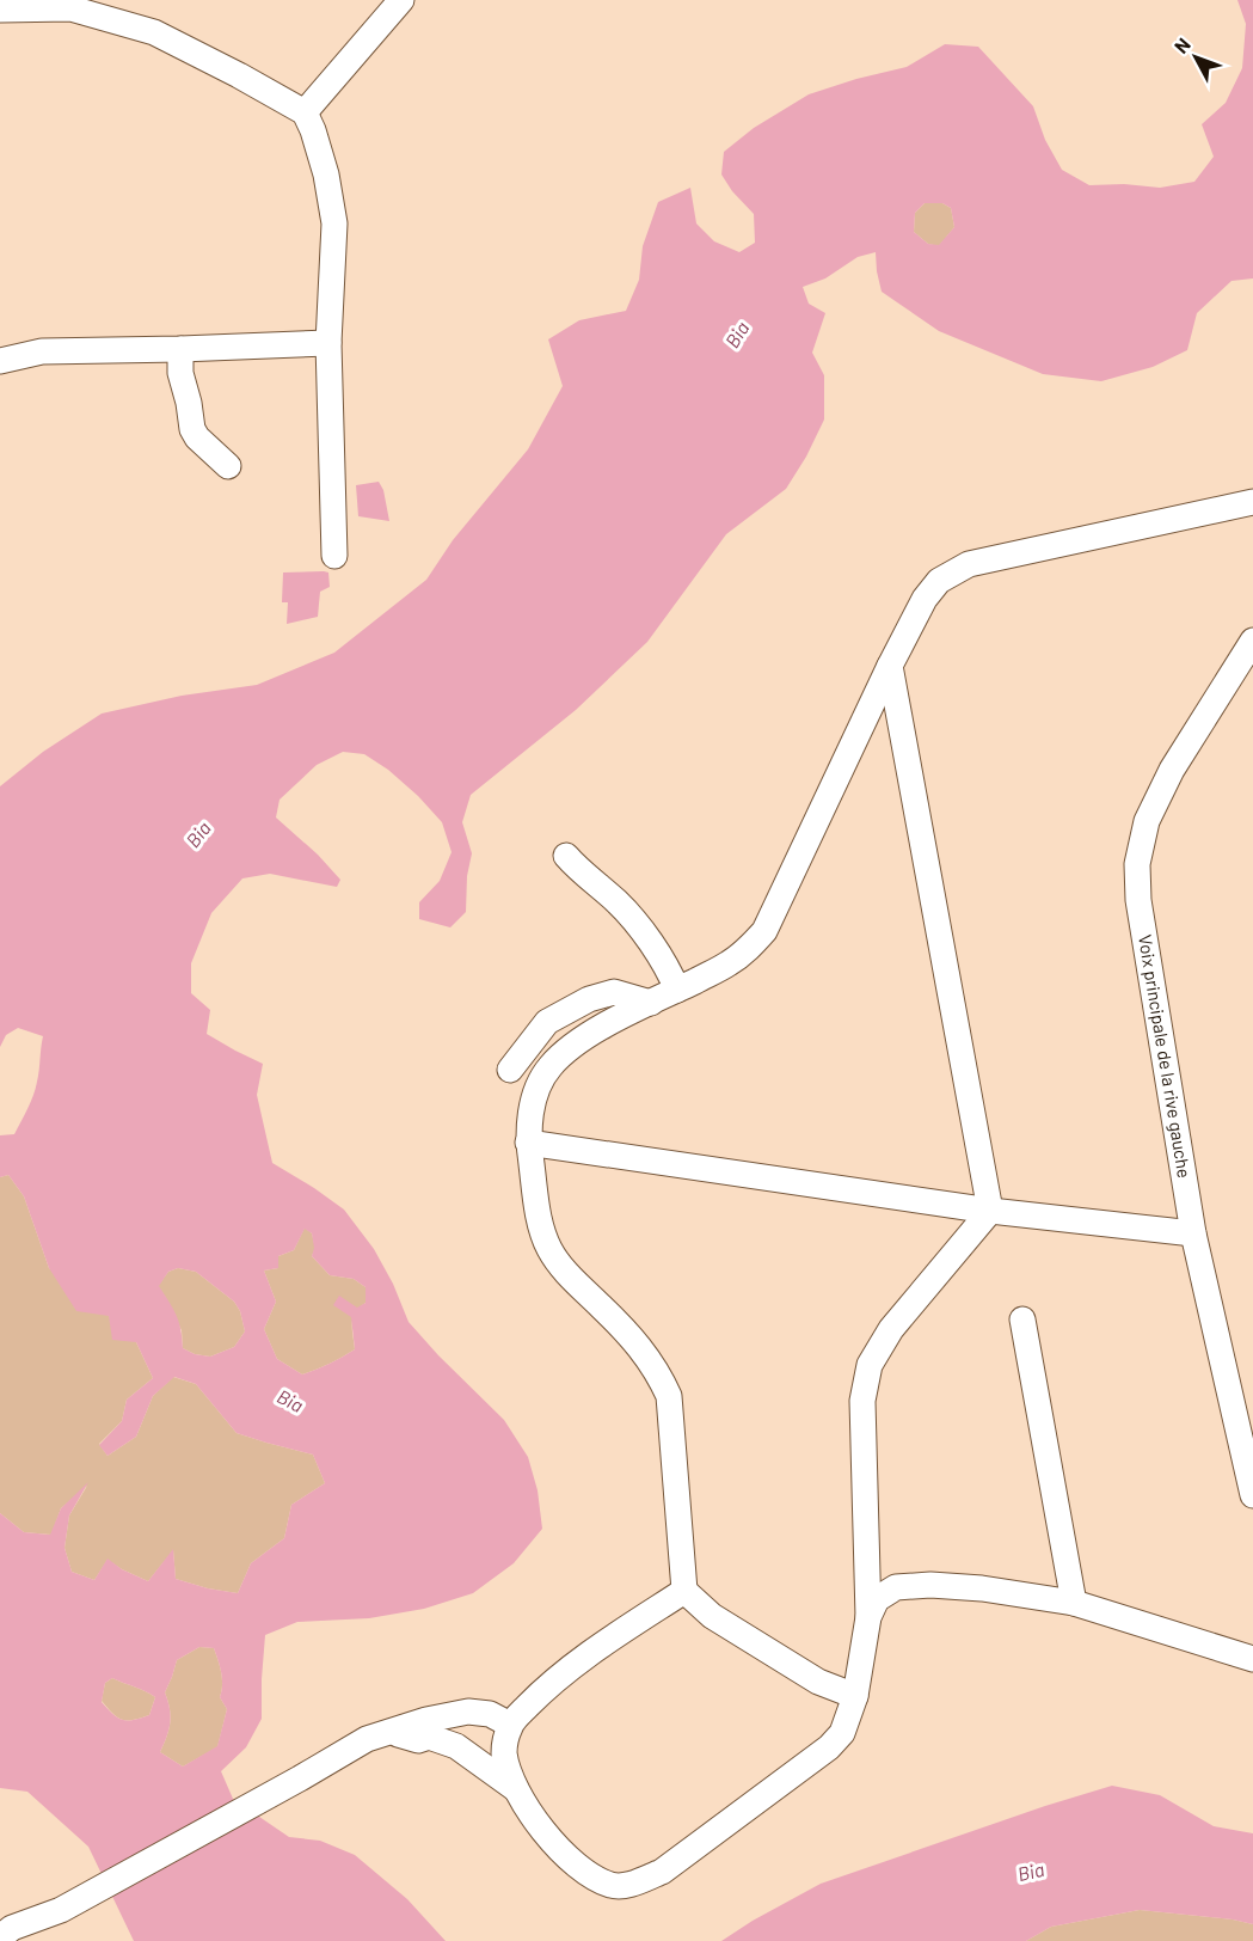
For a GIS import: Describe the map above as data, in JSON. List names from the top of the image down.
{
  "streets": {
    "street": ["Voix principale de la rive gauche"]
  },
  "water": ["Bia"],
  "north": "top left"
}
